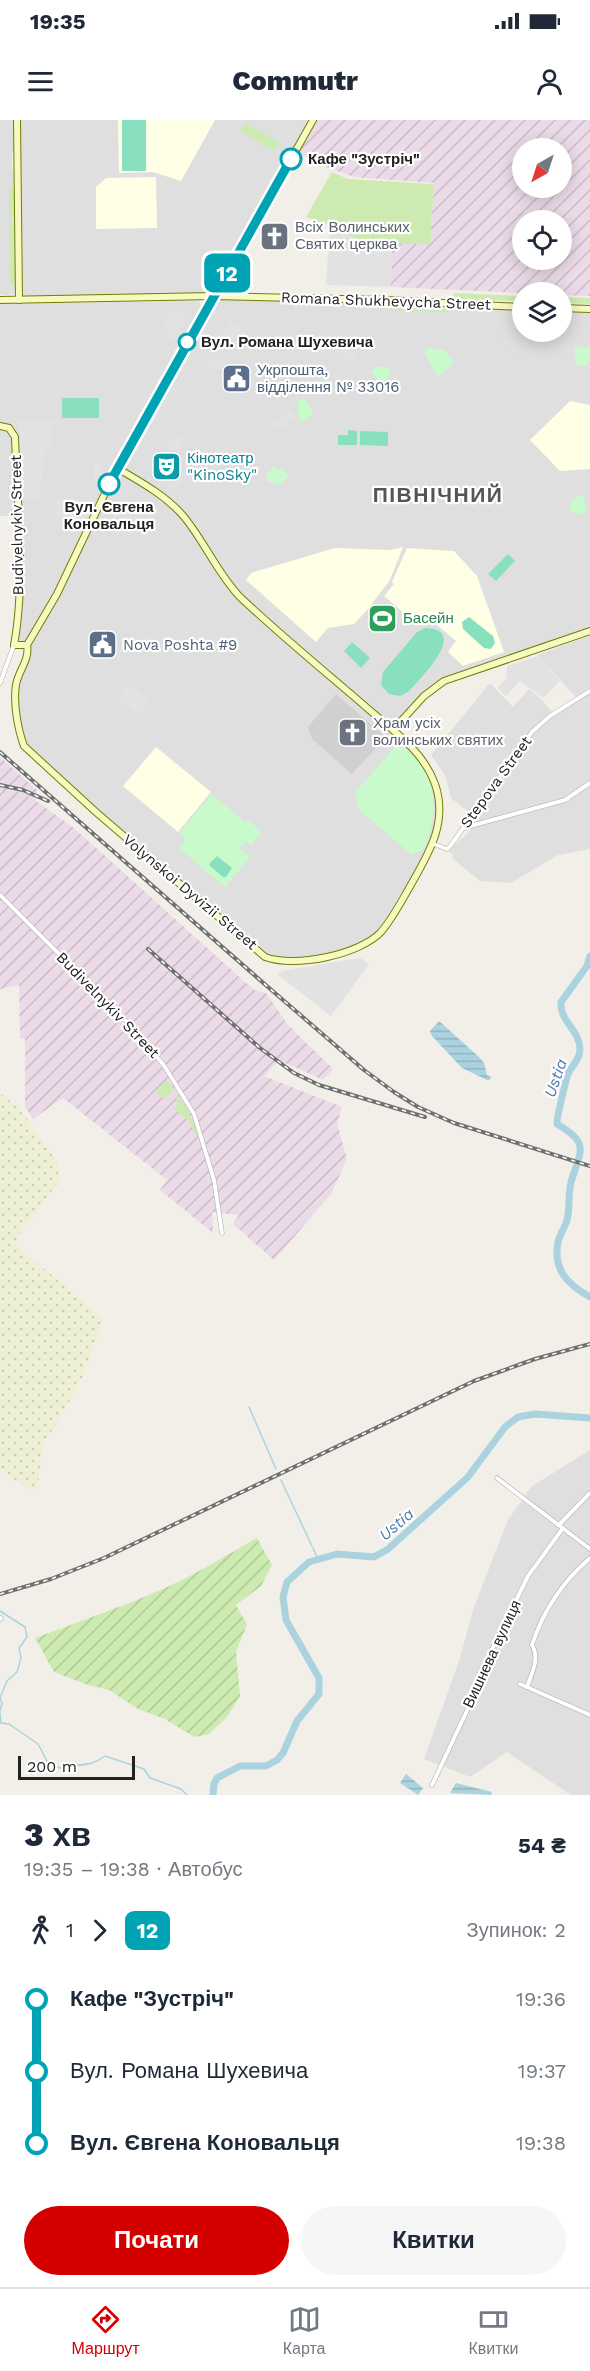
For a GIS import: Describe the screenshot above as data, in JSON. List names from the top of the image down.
{
  "streets": {
    "street": [
      "Romana Shukhevycha Street",
      "Budivelnykiv Street",
      "Stepova Street",
      "Volynskoi Dyvizii Street",
      "Вишнева вулиця"
    ]
  },
  "crossings": [
    ["Romana Shukhevycha Street", "Volynskoi Dyvizii Street"],
    ["Stepova Street", "Volynskoi Dyvizii Street"]
  ],
  "districts": ["ПІВНІЧНИЙ"],
  "water": ["Ustia"],
  "places": {
    "other": ["Кафе \"Зустріч\"", "Вул. Романа Шухевича", "Вул. Євгена Коновальця"],
    "church": ["Всіх Волинських Святих церква", "Храм усіх волинських святих"],
    "public building": ["Укрпошта, відділення № 33016", "Nova Poshta #9"],
    "theatre": ["Кінотеатр \"KinoSky\""],
    "sports": ["Басейн"]
  },
  "lines": ["bus line 12"],
  "scale_bar": "200 m",
  "north": "bottom left",
  "page": {
    "status": "19:35",
    "header": "Commutr",
    "on_map": "12",
    "scale": "200 m",
    "heading": ["3 хв", "19:35 – 19:38 · Автобус", "54 ₴"],
    "legs": ["1", "12", "Зупинок: 2"],
    "list": [
      {
        "name": "Кафе \"Зустріч\"",
        "value": "19:36"
      },
      {
        "name": "Вул. Романа Шухевича",
        "value": "19:37"
      },
      {
        "name": "Вул. Євгена Коновальця",
        "value": "19:38"
      }
    ],
    "buttons": ["Почати", "Квитки"],
    "tabs": ["Маршрут", "Карта", "Квитки"]
  }
}
